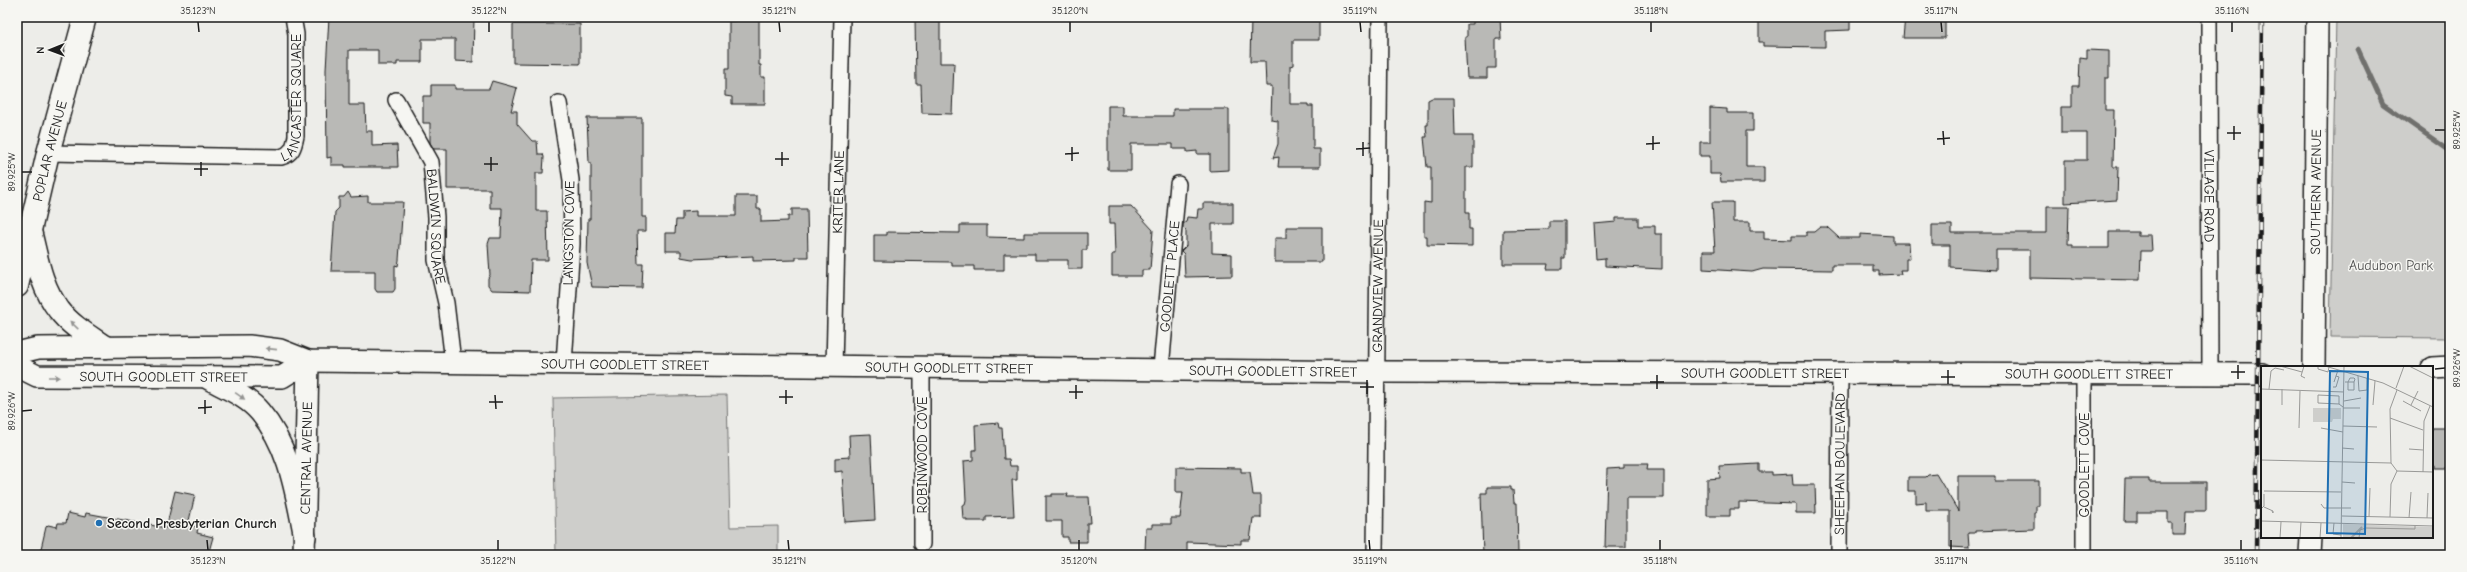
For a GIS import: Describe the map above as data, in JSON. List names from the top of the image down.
{
  "streets": {
    "main road": [
      "POPLAR AVENUE",
      "SOUTHERN AVENUE",
      "SOUTH GOODLETT STREET",
      "CENTRAL AVENUE"
    ],
    "street": [
      "LANCASTER SQUARE",
      "KRITER LANE",
      "VILLAGE ROAD",
      "BALDWIN SQUARE",
      "LANGSTON COVE",
      "GOODLETT PLACE",
      "GRANDVIEW AVENUE",
      "ROBINWOOD COVE",
      "SHEEHAN BOULEVARD",
      "GOODLETT COVE"
    ]
  },
  "crossings": [
    ["LANCASTER SQUARE", "POPLAR AVENUE"],
    ["KRITER LANE", "SOUTH GOODLETT STREET"],
    ["VILLAGE ROAD", "SOUTH GOODLETT STREET"],
    ["BALDWIN SQUARE", "SOUTH GOODLETT STREET"],
    ["LANGSTON COVE", "SOUTH GOODLETT STREET"],
    ["GOODLETT PLACE", "SOUTH GOODLETT STREET"],
    ["GRANDVIEW AVENUE", "SOUTH GOODLETT STREET"],
    ["SOUTH GOODLETT STREET", "ROBINWOOD COVE"],
    ["SOUTH GOODLETT STREET", "CENTRAL AVENUE"],
    ["SOUTH GOODLETT STREET", "SHEEHAN BOULEVARD"],
    ["SOUTH GOODLETT STREET", "GOODLETT COVE"]
  ],
  "parks": ["Audubon Park"],
  "places": ["Second Presbyterian Church"],
  "north": "left",
  "coordinates": [
    "35.123°N",
    "35.122°N",
    "35.121°N",
    "35.120°N",
    "35.119°N",
    "35.118°N",
    "35.117°N",
    "35.116°N",
    "89.925°W",
    "89.926°W"
  ]
}
